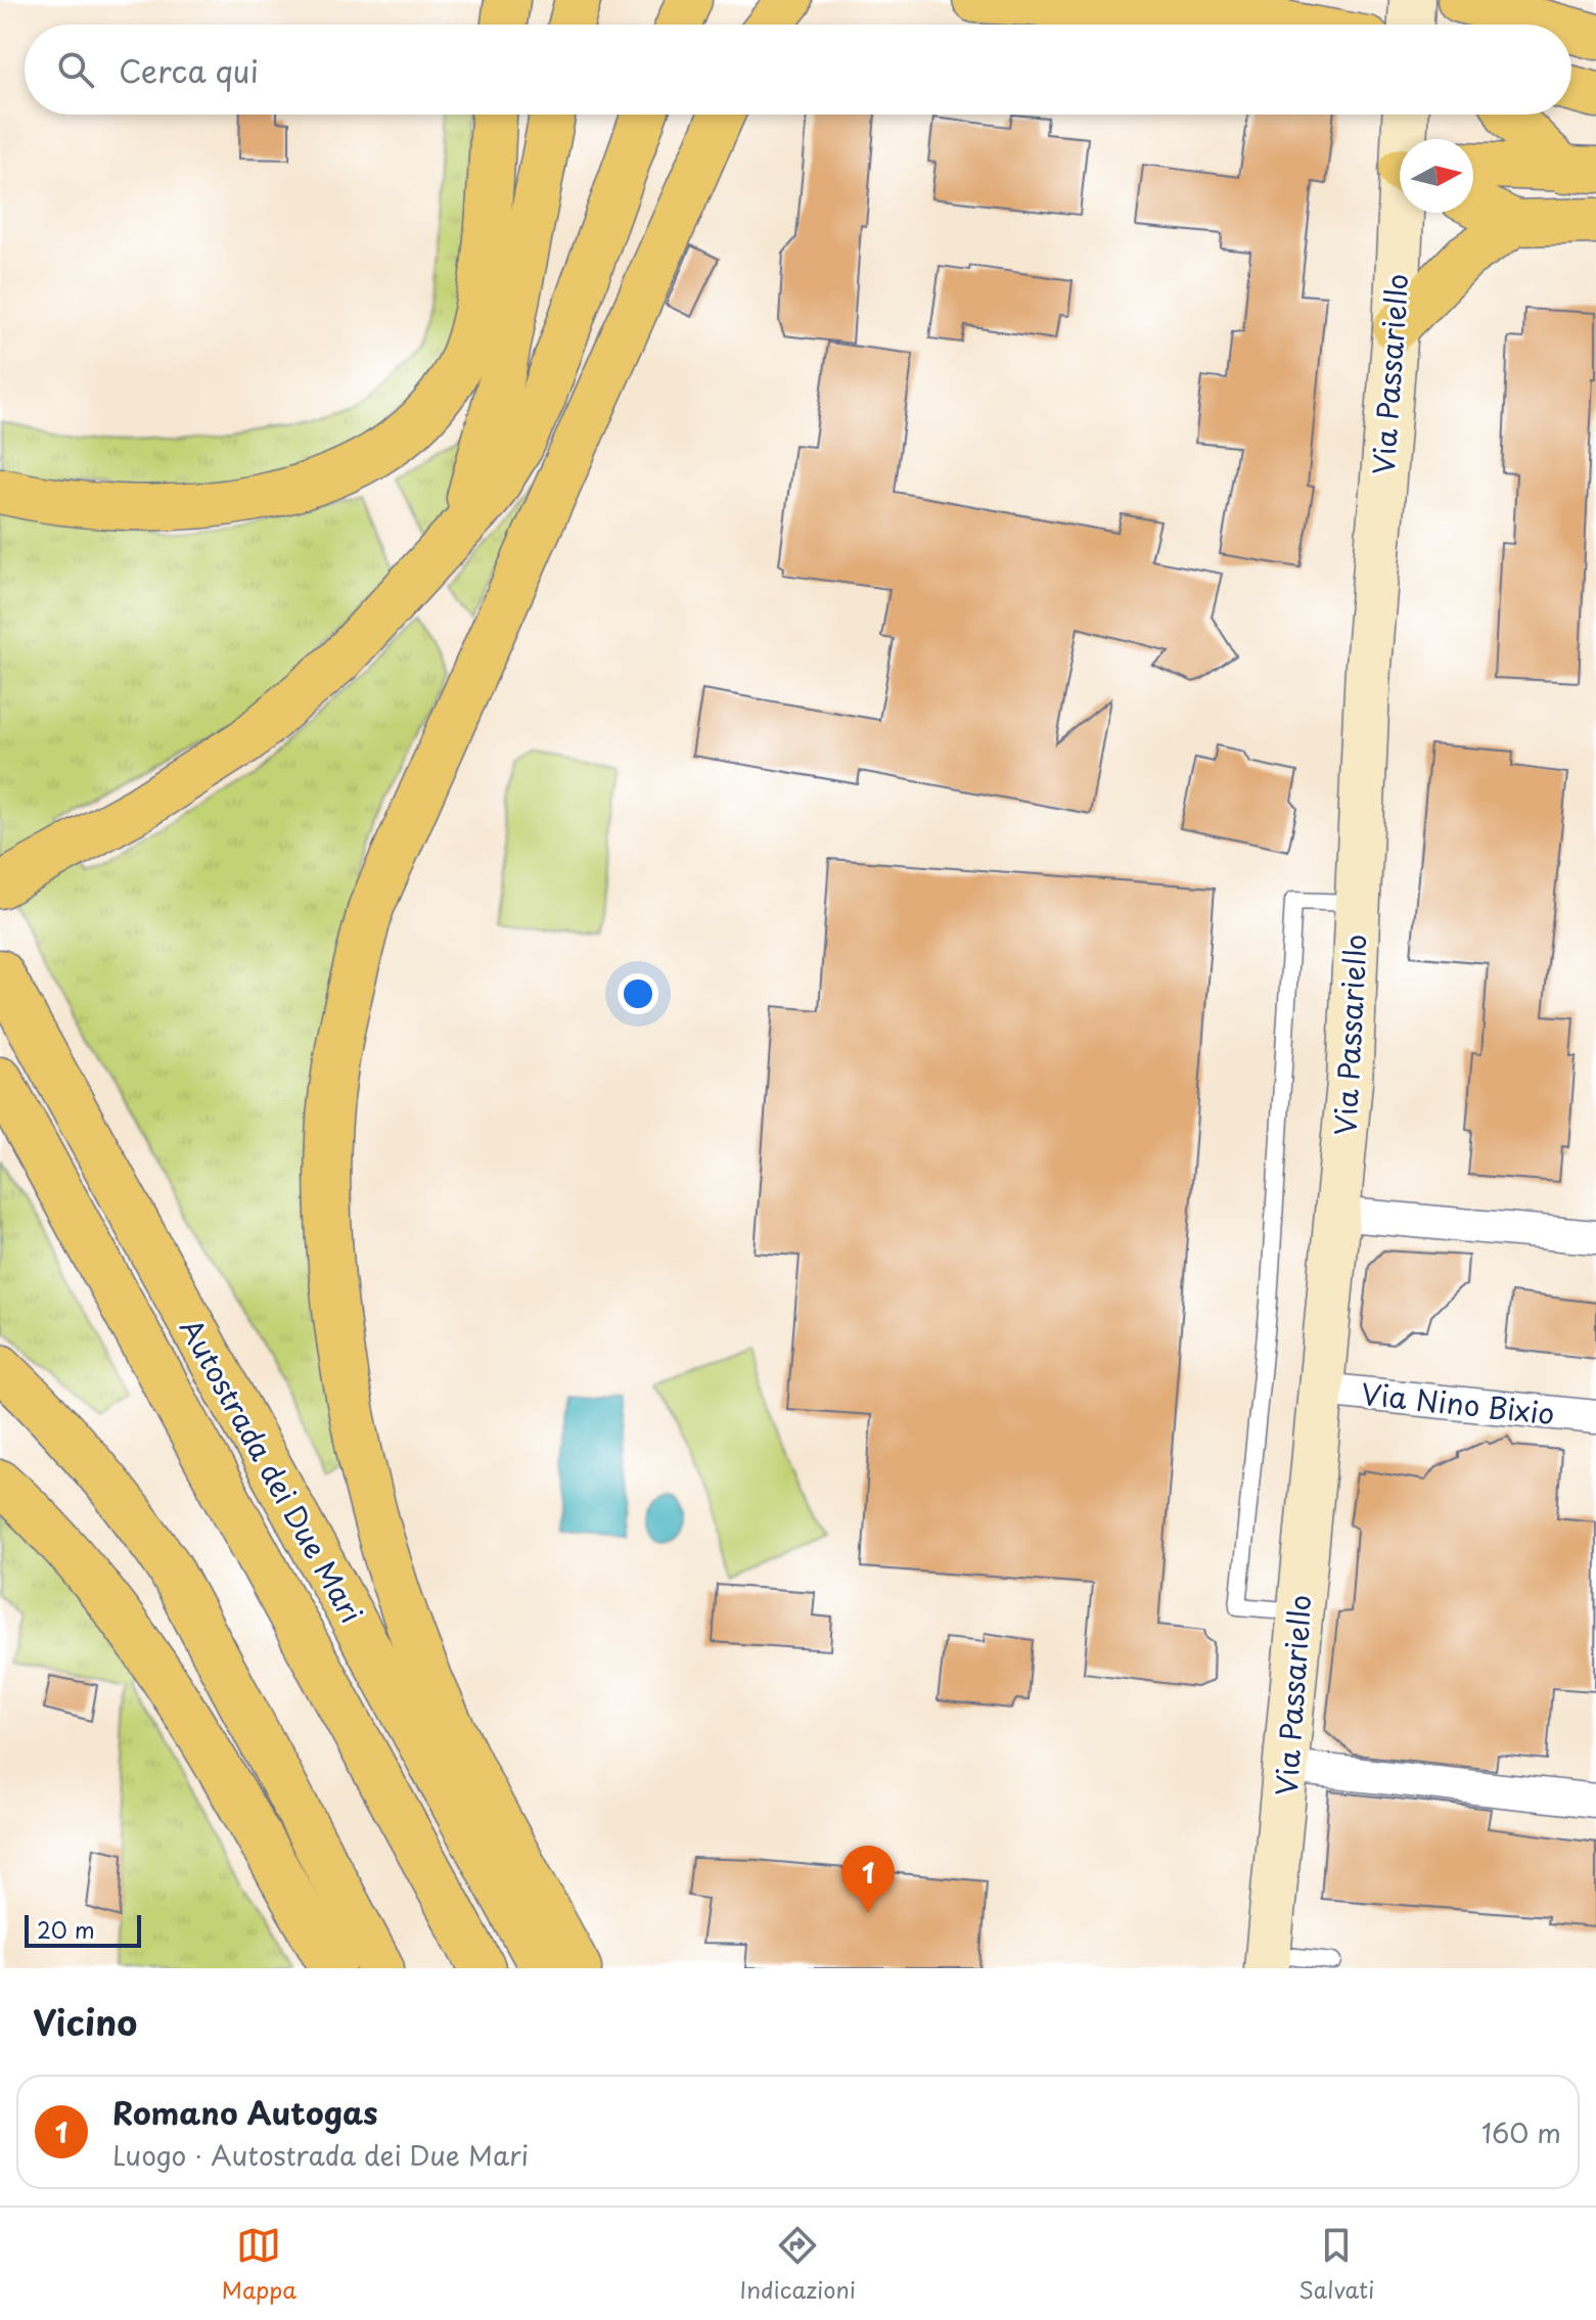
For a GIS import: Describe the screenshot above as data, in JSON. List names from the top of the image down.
{
  "streets": {
    "highway": ["Autostrada dei Due Mari"],
    "street": ["Via Passariello", "Via Nino Bixio"]
  },
  "crossings": [
    ["Via Passariello", "Via Nino Bixio"]
  ],
  "scale_bar": "20 m",
  "north": "right",
  "page": {
    "search": "Cerca qui",
    "pins": "1",
    "scale": "20 m",
    "heading": "Vicino",
    "list": [
      {
        "mark": "1",
        "name": "Romano Autogas",
        "note": "Luogo · Autostrada dei Due Mari",
        "value": "160 m"
      }
    ],
    "nav": ["Mappa", "Indicazioni", "Salvati"]
  }
}
